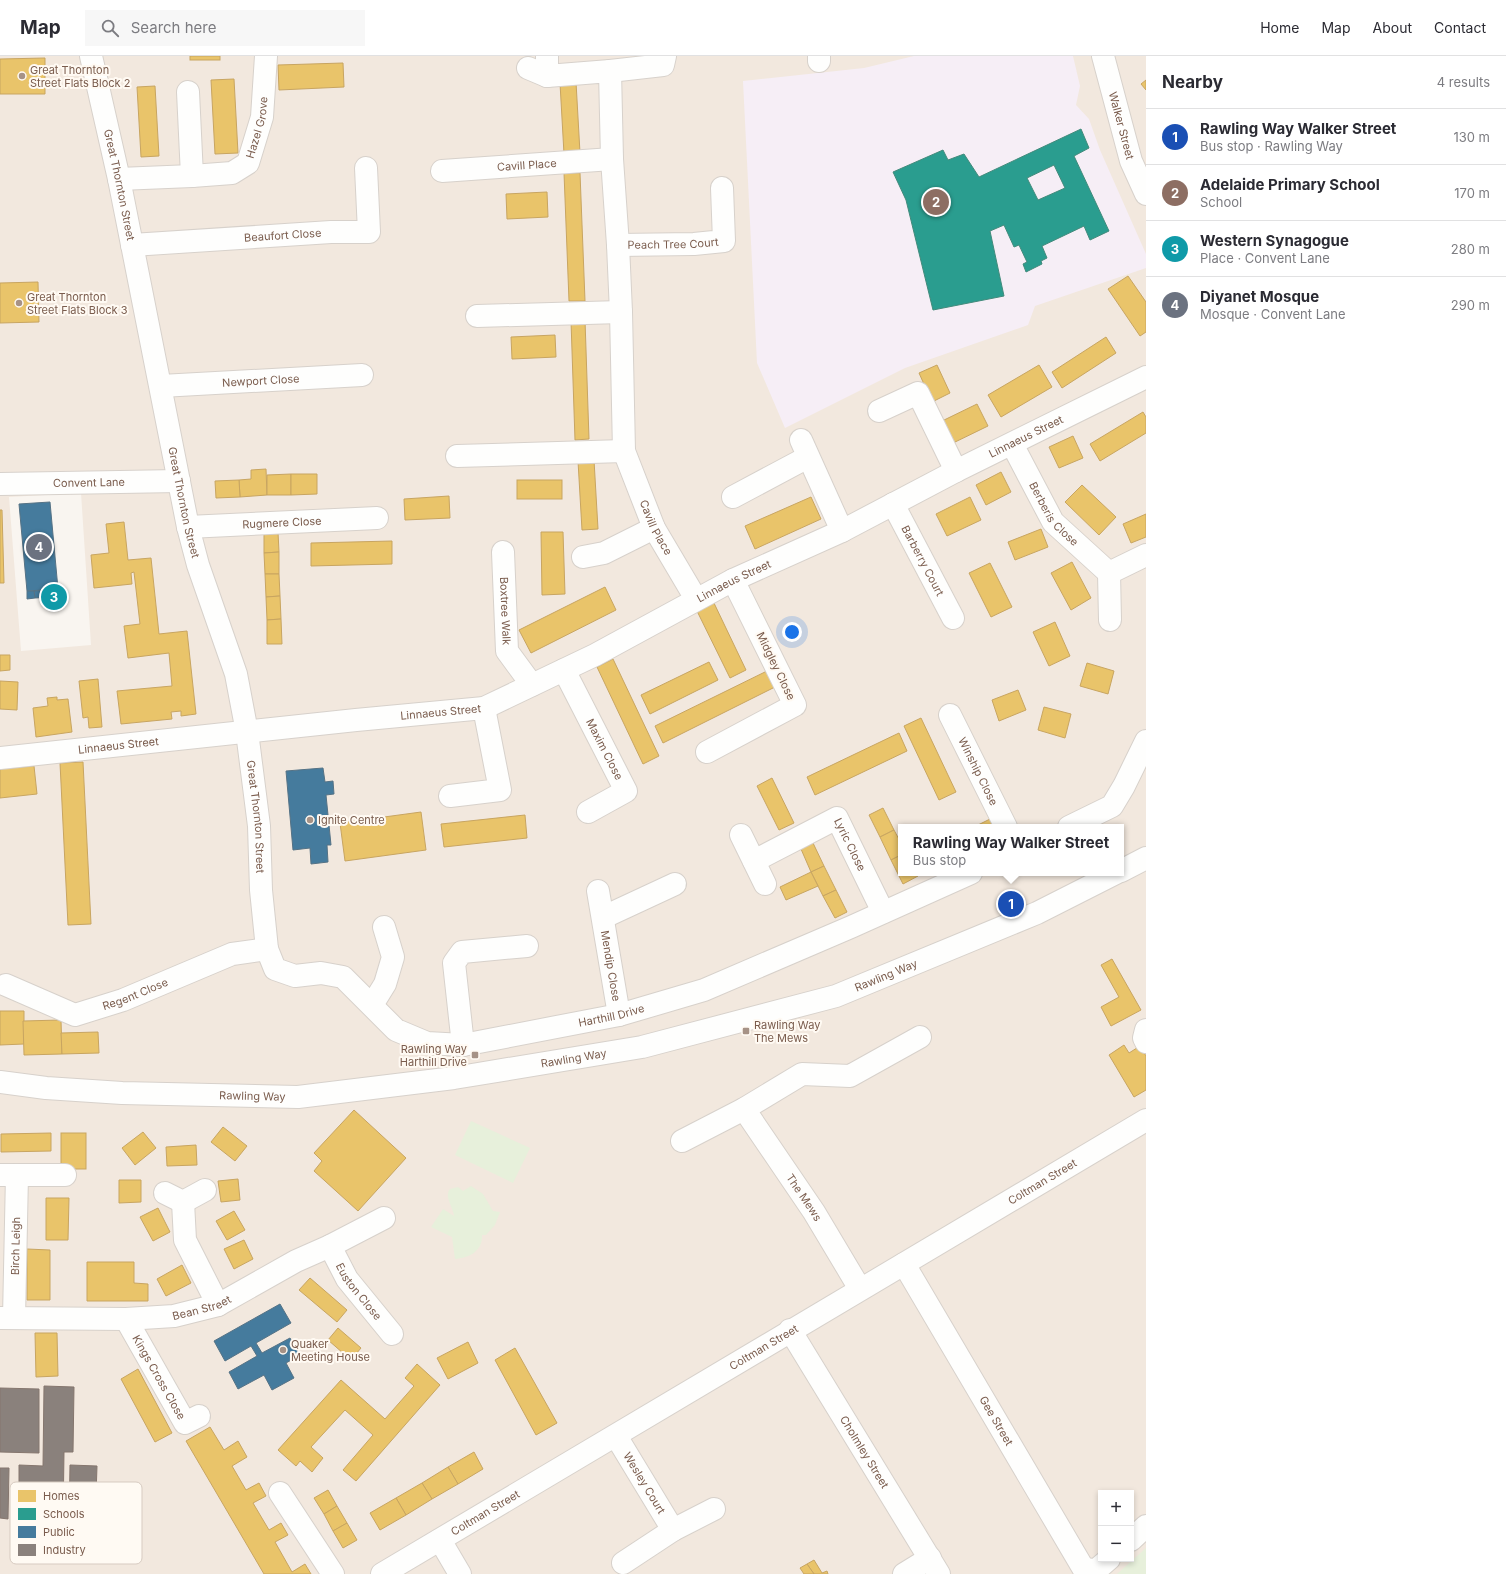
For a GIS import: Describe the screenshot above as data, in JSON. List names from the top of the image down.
{
  "streets": {
    "street": [
      "Walker Street",
      "Hazel Grove",
      "Cavill Place",
      "Great Thornton Street",
      "Beaufort Close",
      "Peach Tree Court",
      "Newport Close",
      "Linnaeus Street",
      "Convent Lane",
      "Berberis Close",
      "Rugmere Close",
      "Barberry Court",
      "Boxtree Walk",
      "Midgley Close",
      "Maxim Close",
      "Winship Close",
      "Lyric Close",
      "Mendip Close",
      "Rawling Way",
      "Regent Close",
      "Harthill Drive",
      "Coltman Street",
      "The Mews",
      "Birch Leigh",
      "Euston Close",
      "Bean Street",
      "Kings Cross Close",
      "Gee Street",
      "Cholmley Street",
      "Wesley Court"
    ]
  },
  "crossings": [
    ["Hazel Grove", "Great Thornton Street"],
    ["Cavill Place", "Peach Tree Court"],
    ["Cavill Place", "Linnaeus Street"],
    ["Great Thornton Street", "Beaufort Close"],
    ["Great Thornton Street", "Newport Close"],
    ["Great Thornton Street", "Linnaeus Street"],
    ["Great Thornton Street", "Convent Lane"],
    ["Great Thornton Street", "Rugmere Close"],
    ["Great Thornton Street", "Regent Close"],
    ["Great Thornton Street", "Harthill Drive"],
    ["Linnaeus Street", "Berberis Close"],
    ["Linnaeus Street", "Barberry Court"],
    ["Linnaeus Street", "Boxtree Walk"],
    ["Linnaeus Street", "Midgley Close"],
    ["Linnaeus Street", "Maxim Close"],
    ["Lyric Close", "Harthill Drive"],
    ["Mendip Close", "Harthill Drive"],
    ["Regent Close", "Harthill Drive"],
    ["Coltman Street", "The Mews"],
    ["Coltman Street", "Gee Street"],
    ["Coltman Street", "Cholmley Street"],
    ["Coltman Street", "Wesley Court"],
    ["Birch Leigh", "Bean Street"],
    ["Euston Close", "Bean Street"],
    ["Bean Street", "Kings Cross Close"]
  ],
  "places": {
    "other": [
      "Great Thornton Street Flats Block 2",
      "Great Thornton Street Flats Block 3",
      "Ignite Centre",
      "Quaker Meeting House"
    ],
    "transit": ["Rawling Way The Mews", "Rawling Way Harthill Drive"]
  },
  "legend": [
    "Homes",
    "Schools",
    "Public",
    "Industry"
  ],
  "page": {
    "header": "Map",
    "search": "Search here",
    "nav": [
      "Home",
      "Map",
      "About",
      "Contact"
    ],
    "heading": ["Nearby", "4 results"],
    "list": [
      {
        "mark": "1",
        "name": "Rawling Way Walker Street",
        "note": "Bus stop · Rawling Way",
        "value": "130 m"
      },
      {
        "mark": "2",
        "name": "Adelaide Primary School",
        "note": "School",
        "value": "170 m"
      },
      {
        "mark": "3",
        "name": "Western Synagogue",
        "note": "Place · Convent Lane",
        "value": "280 m"
      },
      {
        "mark": "4",
        "name": "Diyanet Mosque",
        "note": "Mosque · Convent Lane",
        "value": "290 m"
      }
    ],
    "pins": [
      "2",
      "4",
      "3",
      "1"
    ],
    "popup": ["Rawling Way Walker Street", "Bus stop"],
    "map_buttons": ["+", "−"]
  }
}
